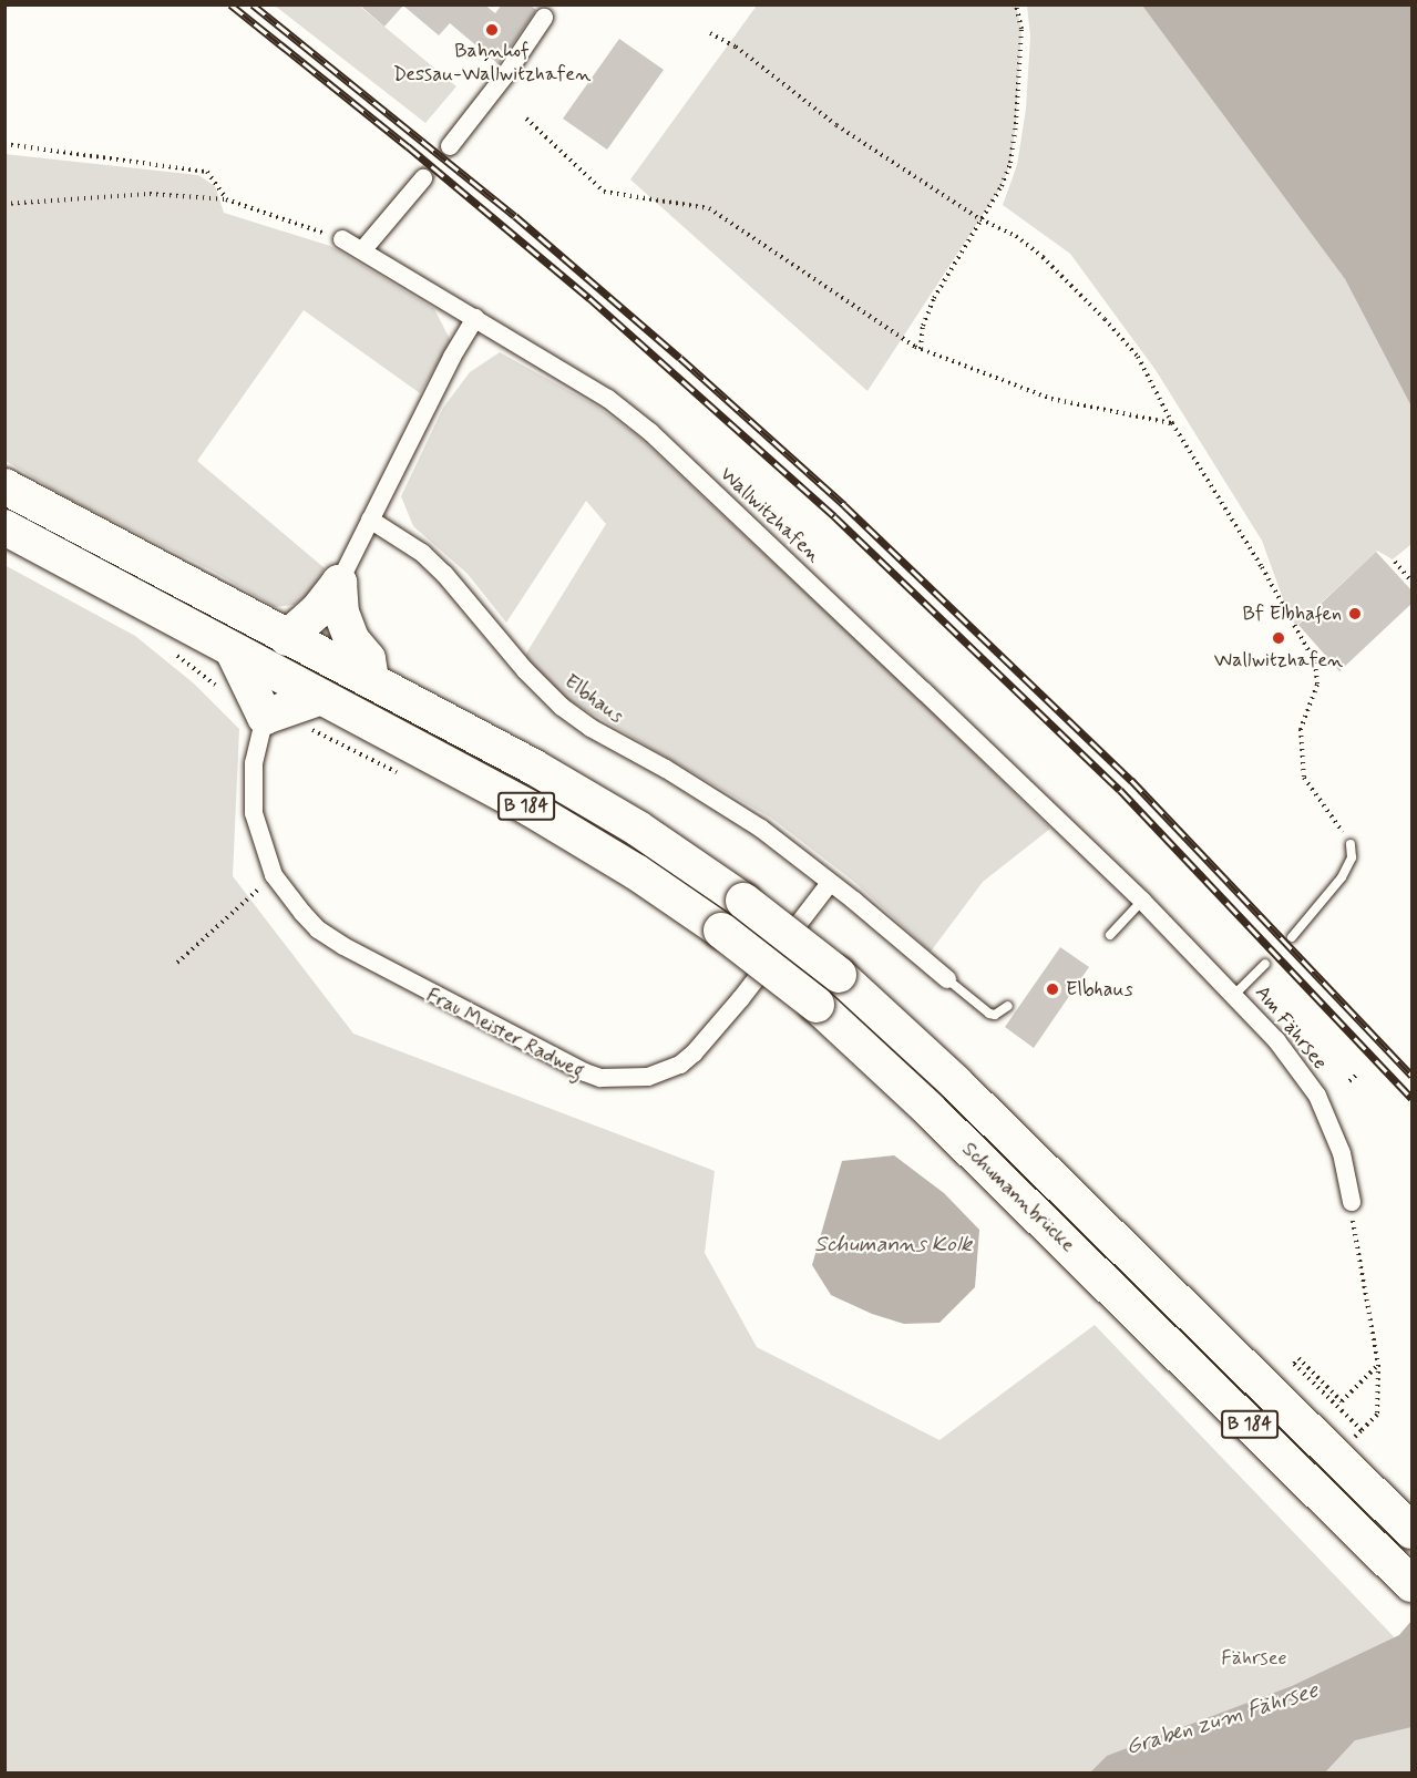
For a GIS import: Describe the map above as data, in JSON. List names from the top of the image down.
{
  "streets": {
    "highway": ["B 184", "Schumannbrücke"],
    "street": ["Wallwitzhafen", "Elbhaus", "Am Fährsee"]
  },
  "crossings": [
    ["Wallwitzhafen", "Am Fährsee"],
    ["B 184", "Schumannbrücke"]
  ],
  "water": ["Schumanns Kolk", "Graben zum Fährsee"],
  "parks": ["Fährsee"],
  "places": [
    "Bahnhof Dessau-Wallwitzhafen",
    "Bf Elbhafen",
    "Wallwitzhafen",
    "Elbhaus"
  ]
}
